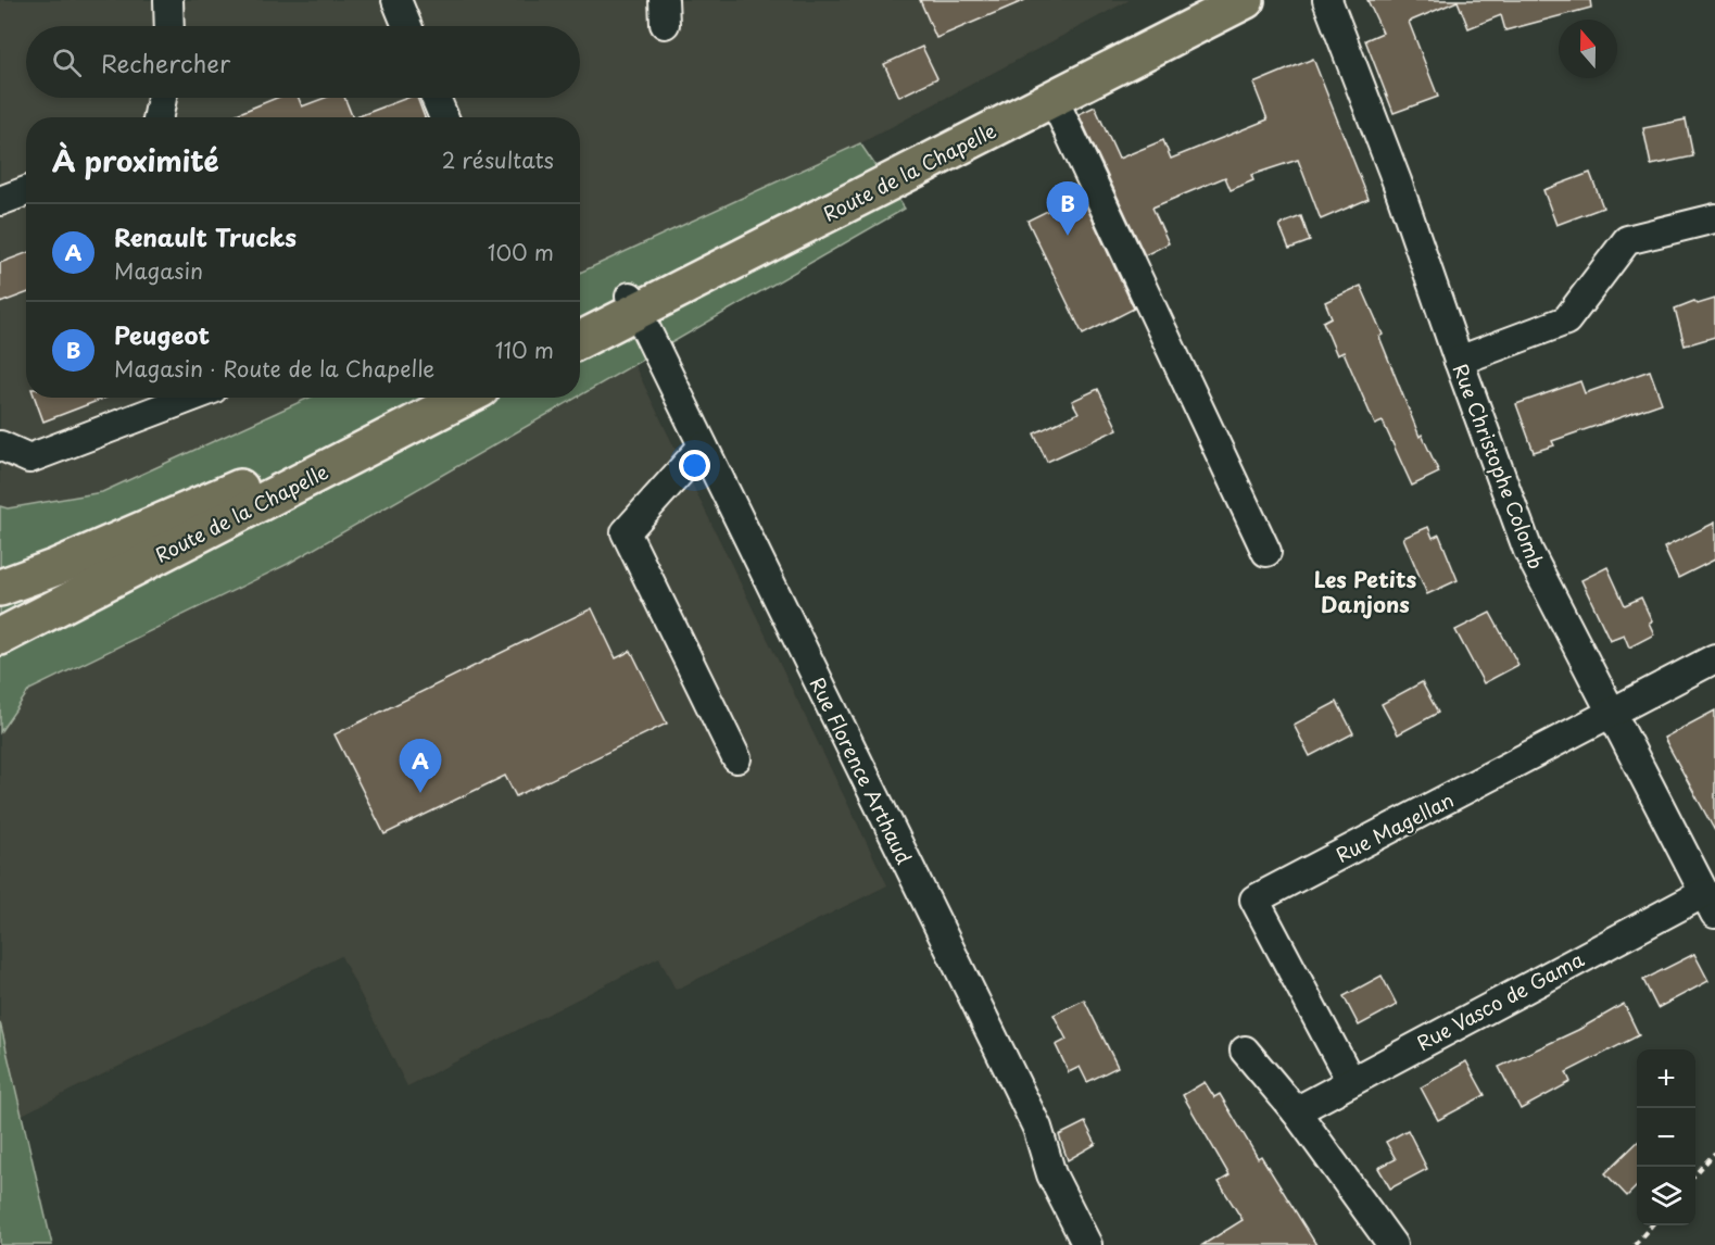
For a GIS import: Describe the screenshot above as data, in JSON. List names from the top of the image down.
{
  "streets": {
    "main road": ["Route de la Chapelle"],
    "street": [
      "Rue Christophe Colomb",
      "Rue Florence Arthaud",
      "Rue Magellan",
      "Rue Vasco de Gama"
    ]
  },
  "crossings": [
    ["Route de la Chapelle", "Rue Florence Arthaud"],
    ["Rue Christophe Colomb", "Rue Magellan"],
    ["Rue Christophe Colomb", "Rue Vasco de Gama"],
    ["Rue Magellan", "Rue Vasco de Gama"]
  ],
  "districts": ["Les Petits Danjons"],
  "north": "top",
  "page": {
    "search": "Rechercher",
    "heading": ["À proximité", "2 résultats"],
    "pins": ["B", "A"],
    "list": [
      {
        "mark": "A",
        "name": "Renault Trucks",
        "note": "Magasin",
        "value": "100 m"
      },
      {
        "mark": "B",
        "name": "Peugeot",
        "note": "Magasin · Route de la Chapelle",
        "value": "110 m"
      }
    ],
    "map_buttons": ["+", "−"]
  }
}
